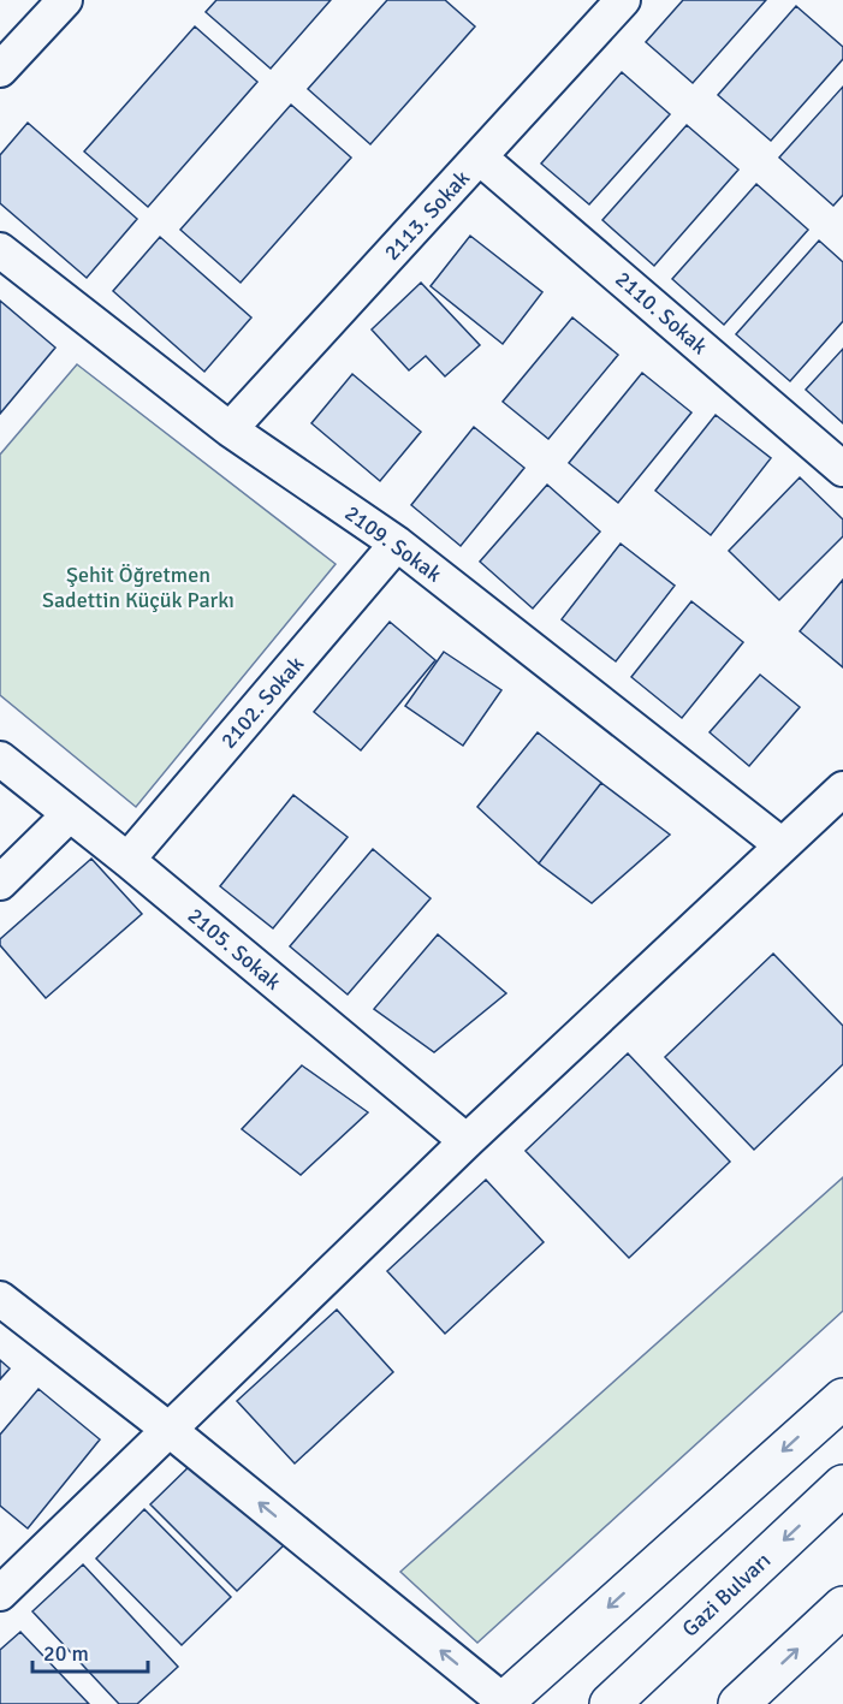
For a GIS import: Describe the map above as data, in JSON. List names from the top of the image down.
{
  "streets": {
    "highway": ["Gazi Bulvarı"],
    "street": [
      "2113. Sokak",
      "2110. Sokak",
      "2109. Sokak",
      "2102. Sokak",
      "2105. Sokak"
    ]
  },
  "crossings": [
    ["2113. Sokak", "2110. Sokak"],
    ["2113. Sokak", "2109. Sokak"],
    ["2109. Sokak", "2102. Sokak"],
    ["2102. Sokak", "2105. Sokak"]
  ],
  "parks": ["Şehit Öğretmen Sadettin Küçük Parkı"],
  "scale_bar": "20 m"
}
